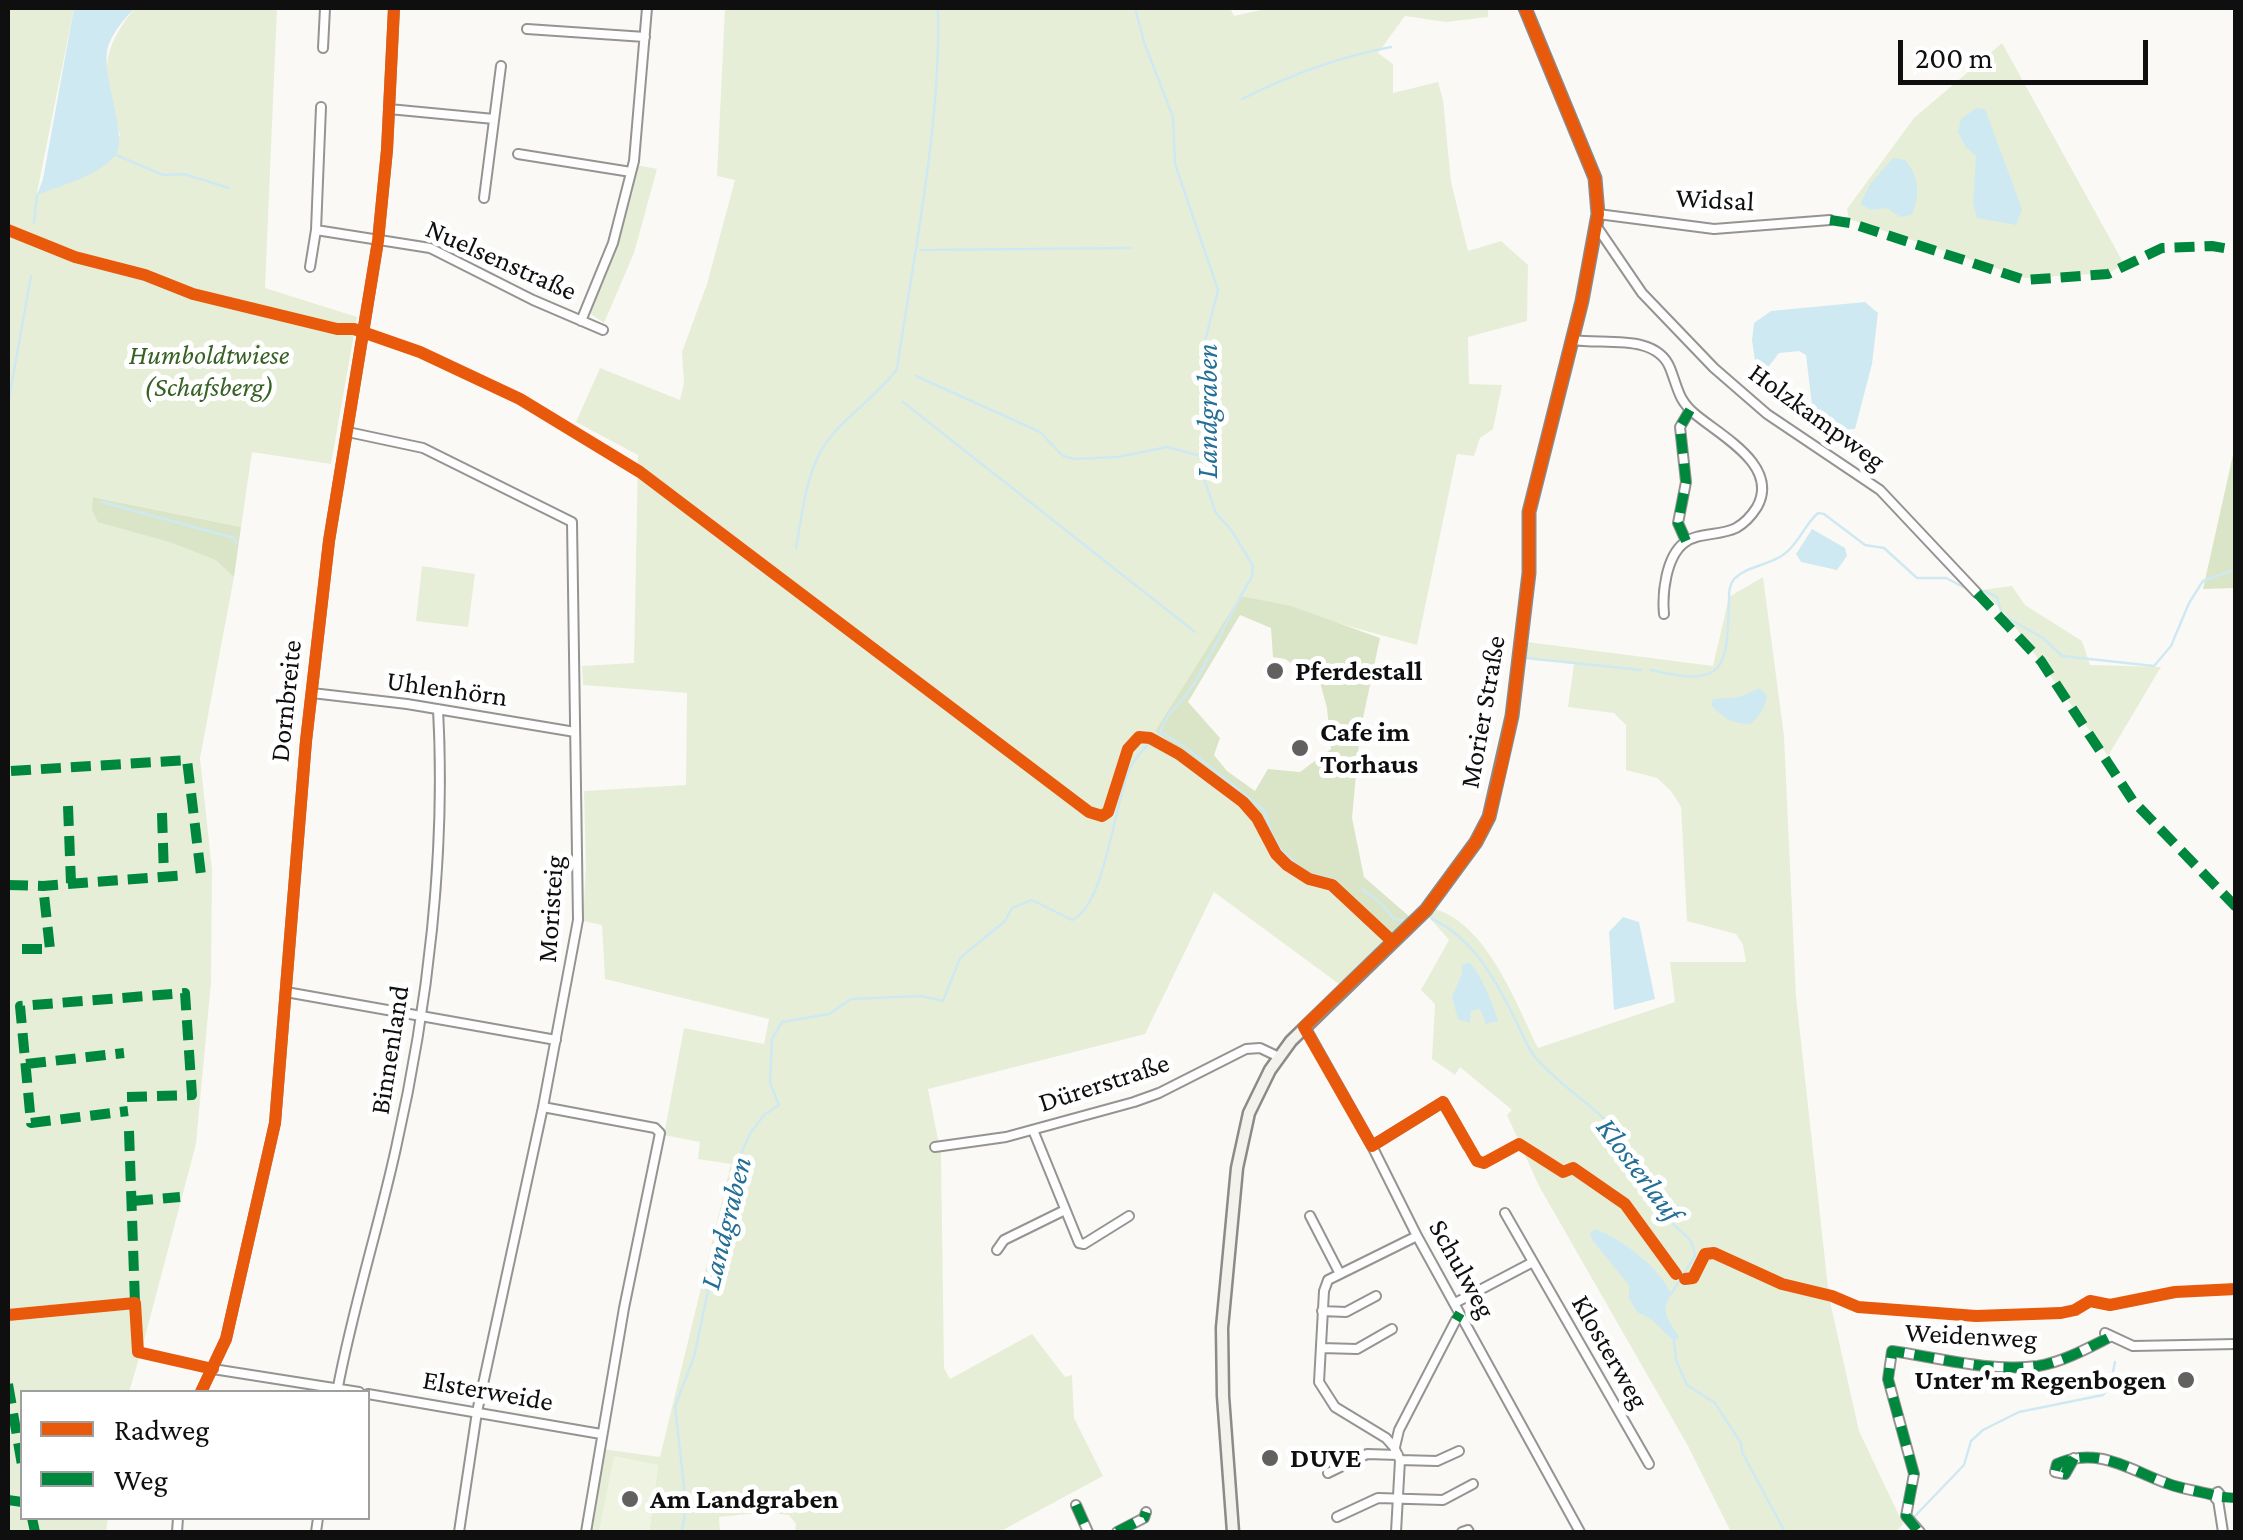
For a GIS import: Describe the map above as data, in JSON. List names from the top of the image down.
{
  "streets": {
    "main road": ["Morier Straße"],
    "street": [
      "Widsal",
      "Nuelsenstraße",
      "Holzkampweg",
      "Uhlenhörn",
      "Dornbreite",
      "Moristeig",
      "Binnenland",
      "Dürerstraße",
      "Schulweg",
      "Weidenweg",
      "Klosterweg",
      "Elsterweide"
    ]
  },
  "crossings": [
    ["Widsal", "Morier Straße"],
    ["Nuelsenstraße", "Dornbreite"],
    ["Holzkampweg", "Morier Straße"],
    ["Uhlenhörn", "Dornbreite"],
    ["Uhlenhörn", "Moristeig"],
    ["Uhlenhörn", "Binnenland"],
    ["Dornbreite", "Moristeig"],
    ["Morier Straße", "Dürerstraße"],
    ["Morier Straße", "Schulweg"],
    ["Moristeig", "Elsterweide"]
  ],
  "water": ["Landgraben", "Klosterlauf"],
  "parks": ["Humboldtwiese (Schafsberg)"],
  "places": [
    "Pferdestall",
    "Cafe im Torhaus",
    "Unter'm Regenbogen",
    "DUVE",
    "Am Landgraben"
  ],
  "legend": ["Radweg", "Weg"],
  "scale_bar": "200 m"
}
